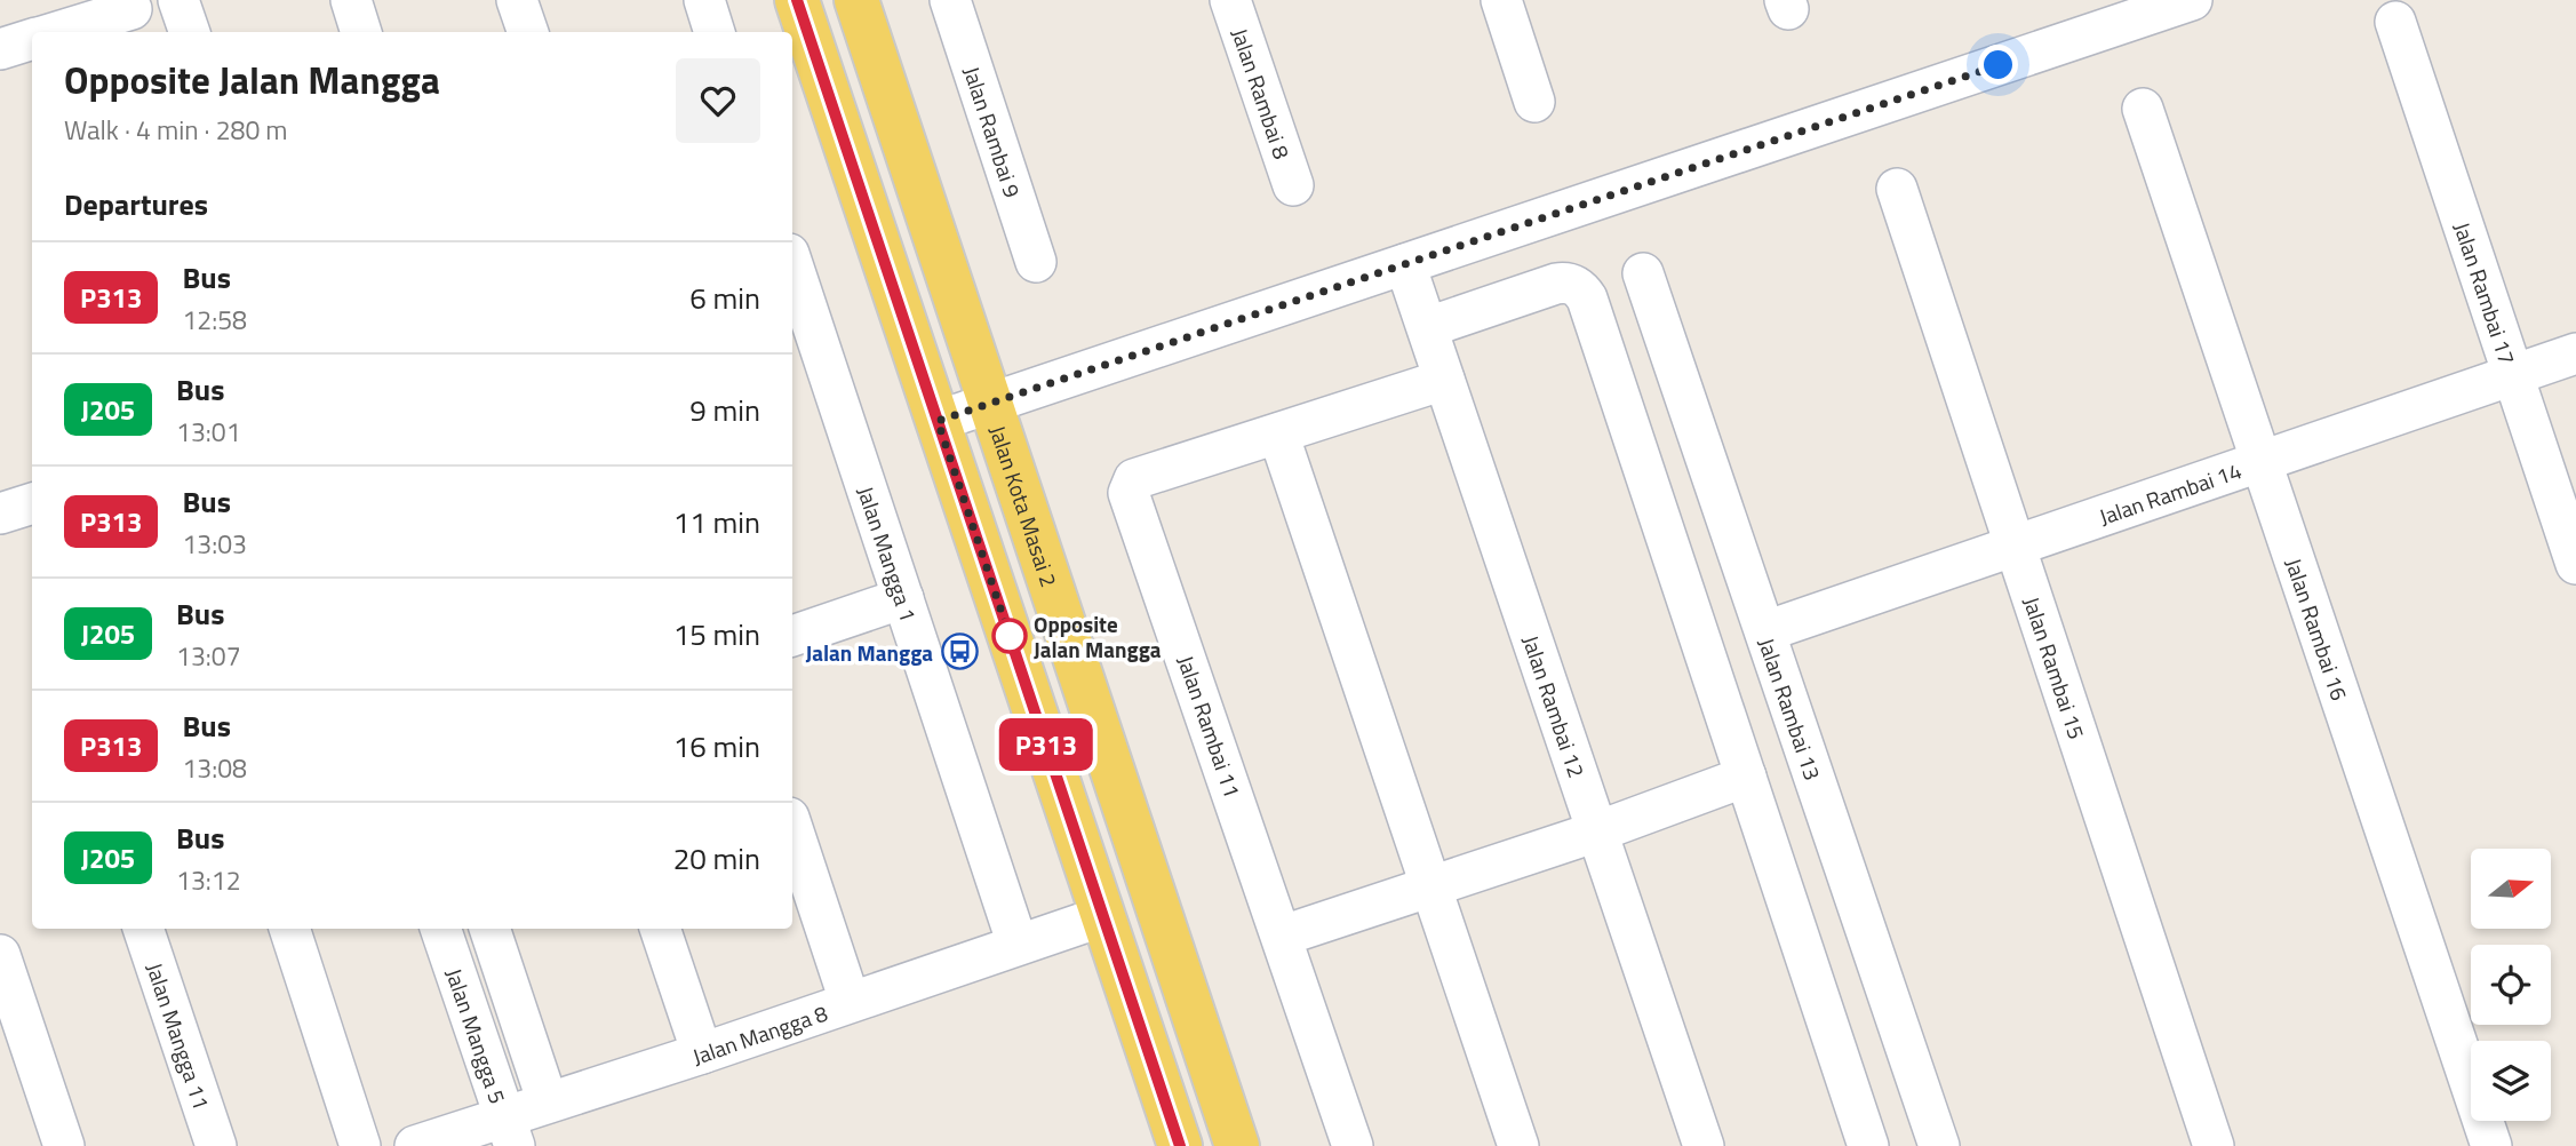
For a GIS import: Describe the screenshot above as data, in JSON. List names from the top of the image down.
{
  "streets": {
    "main road": ["Jalan Kota Masai 2"],
    "street": [
      "Jalan Rambai 8",
      "Jalan Rambai 9",
      "Jalan Rambai 17",
      "Jalan Rambai 14",
      "Jalan Mangga 1",
      "Jalan Rambai 16",
      "Jalan Rambai 15",
      "Jalan Rambai 12",
      "Jalan Rambai 13",
      "Jalan Rambai 11",
      "Jalan Mangga 8",
      "Jalan Mangga 11",
      "Jalan Mangga 5"
    ]
  },
  "crossings": [
    ["Jalan Rambai 17", "Jalan Rambai 14"],
    ["Jalan Rambai 14", "Jalan Rambai 16"],
    ["Jalan Rambai 14", "Jalan Rambai 15"],
    ["Jalan Rambai 14", "Jalan Rambai 13"],
    ["Jalan Mangga 1", "Jalan Mangga 8"],
    ["Jalan Rambai 12", "Jalan Rambai 11"],
    ["Jalan Mangga 8", "Jalan Mangga 5"]
  ],
  "places": {
    "other": ["Opposite Jalan Mangga"],
    "bus stop": ["Jalan Mangga"]
  },
  "lines": ["bus line P313"],
  "north": "right",
  "page": {
    "on_map": "P313",
    "heading": [
      ["Opposite Jalan Mangga", "Walk · 4 min · 280 m"],
      "Departures"
    ],
    "list": [
      {
        "mark": "P313",
        "name": "Bus",
        "note": "12:58",
        "value": "6 min"
      },
      {
        "mark": "J205",
        "name": "Bus",
        "note": "13:01",
        "value": "9 min"
      },
      {
        "mark": "P313",
        "name": "Bus",
        "note": "13:03",
        "value": "11 min"
      },
      {
        "mark": "J205",
        "name": "Bus",
        "note": "13:07",
        "value": "15 min"
      },
      {
        "mark": "P313",
        "name": "Bus",
        "note": "13:08",
        "value": "16 min"
      },
      {
        "mark": "J205",
        "name": "Bus",
        "note": "13:12",
        "value": "20 min"
      }
    ]
  }
}
